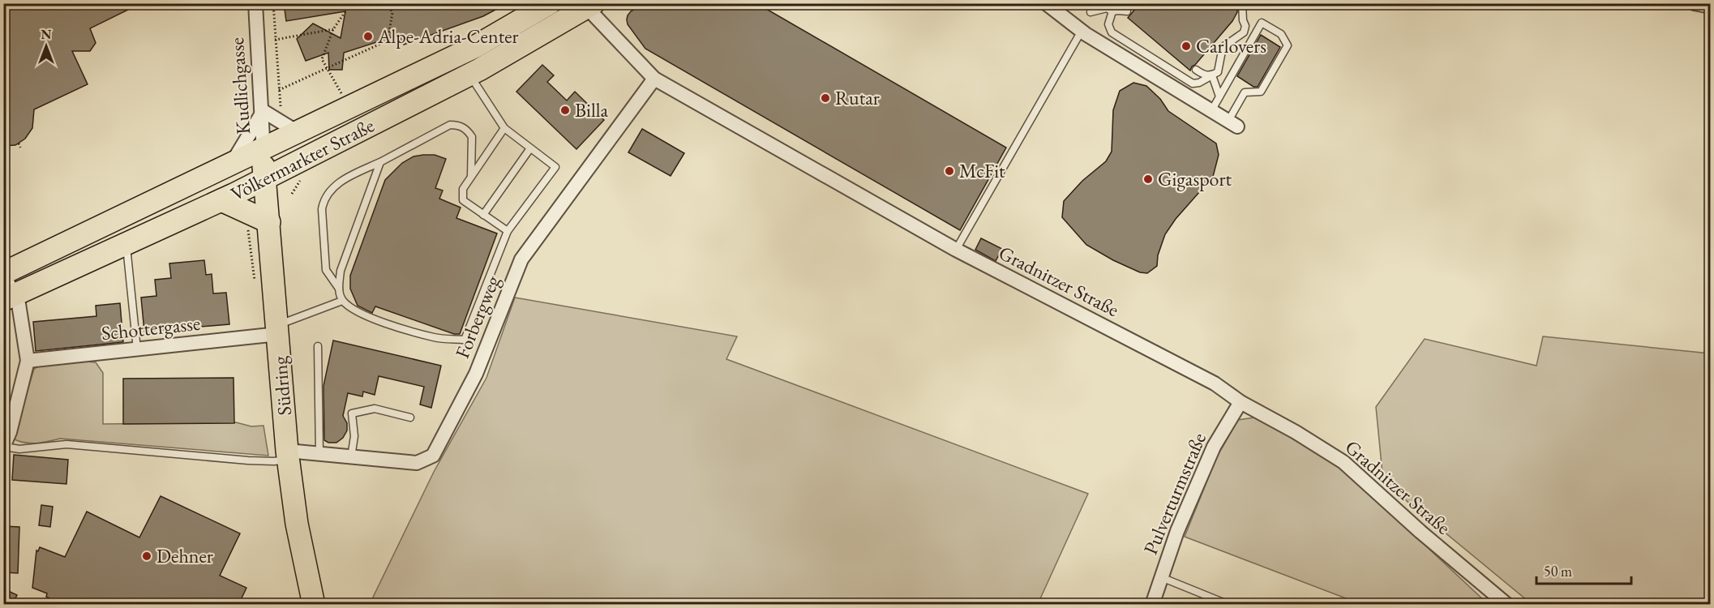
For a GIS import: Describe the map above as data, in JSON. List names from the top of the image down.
{
  "streets": {
    "main road": ["Völkermarkter Straße", "Südring"],
    "street": [
      "Kudlichgasse",
      "Gradnitzer Straße",
      "Forbergweg",
      "Schottergasse",
      "Pulverturmstraße"
    ]
  },
  "crossings": [
    ["Kudlichgasse", "Südring"],
    ["Völkermarkter Straße", "Gradnitzer Straße"],
    ["Gradnitzer Straße", "Forbergweg"],
    ["Gradnitzer Straße", "Pulverturmstraße"],
    ["Forbergweg", "Südring"],
    ["Schottergasse", "Südring"]
  ],
  "places": [
    "Alpe-Adria-Center",
    "Carlovers",
    "Rutar",
    "Billa",
    "McFit",
    "Gigasport",
    "Dehner"
  ],
  "scale_bar": "50 m",
  "north": "top"
}
